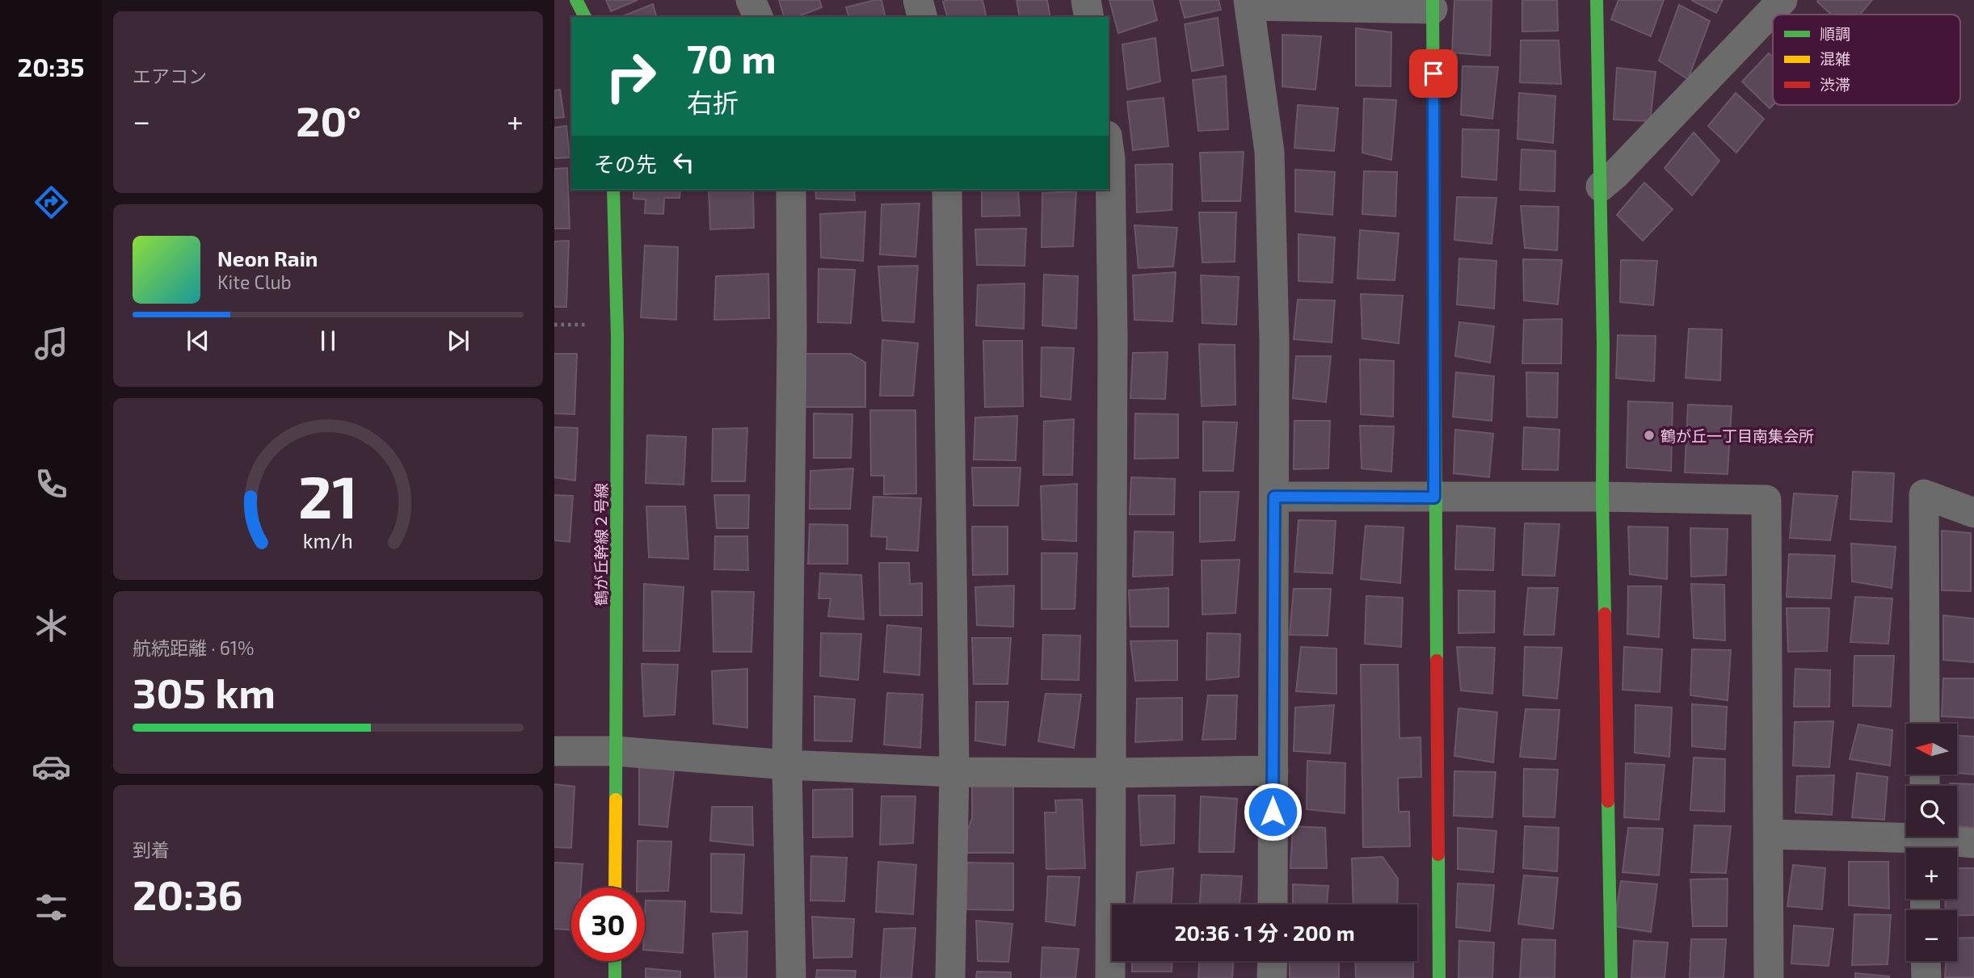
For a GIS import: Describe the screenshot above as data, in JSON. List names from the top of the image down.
{
  "streets": {
    "street": ["鶴が丘幹線２号線"]
  },
  "places": ["鶴が丘一丁目南集会所"],
  "legend": ["順調", "混雑", "渋滞"],
  "north": "left",
  "page": {
    "tabs": "20:35",
    "tile": [
      "エアコン",
      ["航続距離 · 61%", "305 km"],
      ["到着", "20:36"]
    ],
    "turn": ["70 m", "右折"],
    "heat": ["−", "20°", "+"],
    "then": "その先",
    "song": ["Neon Rain", "Kite Club"],
    "map_buttons": ["+", "−"],
    "limit": "30",
    "trip": "20:36 · 1 分 · 200 m",
    "gauge": ["21", "km/h"]
  }
}
